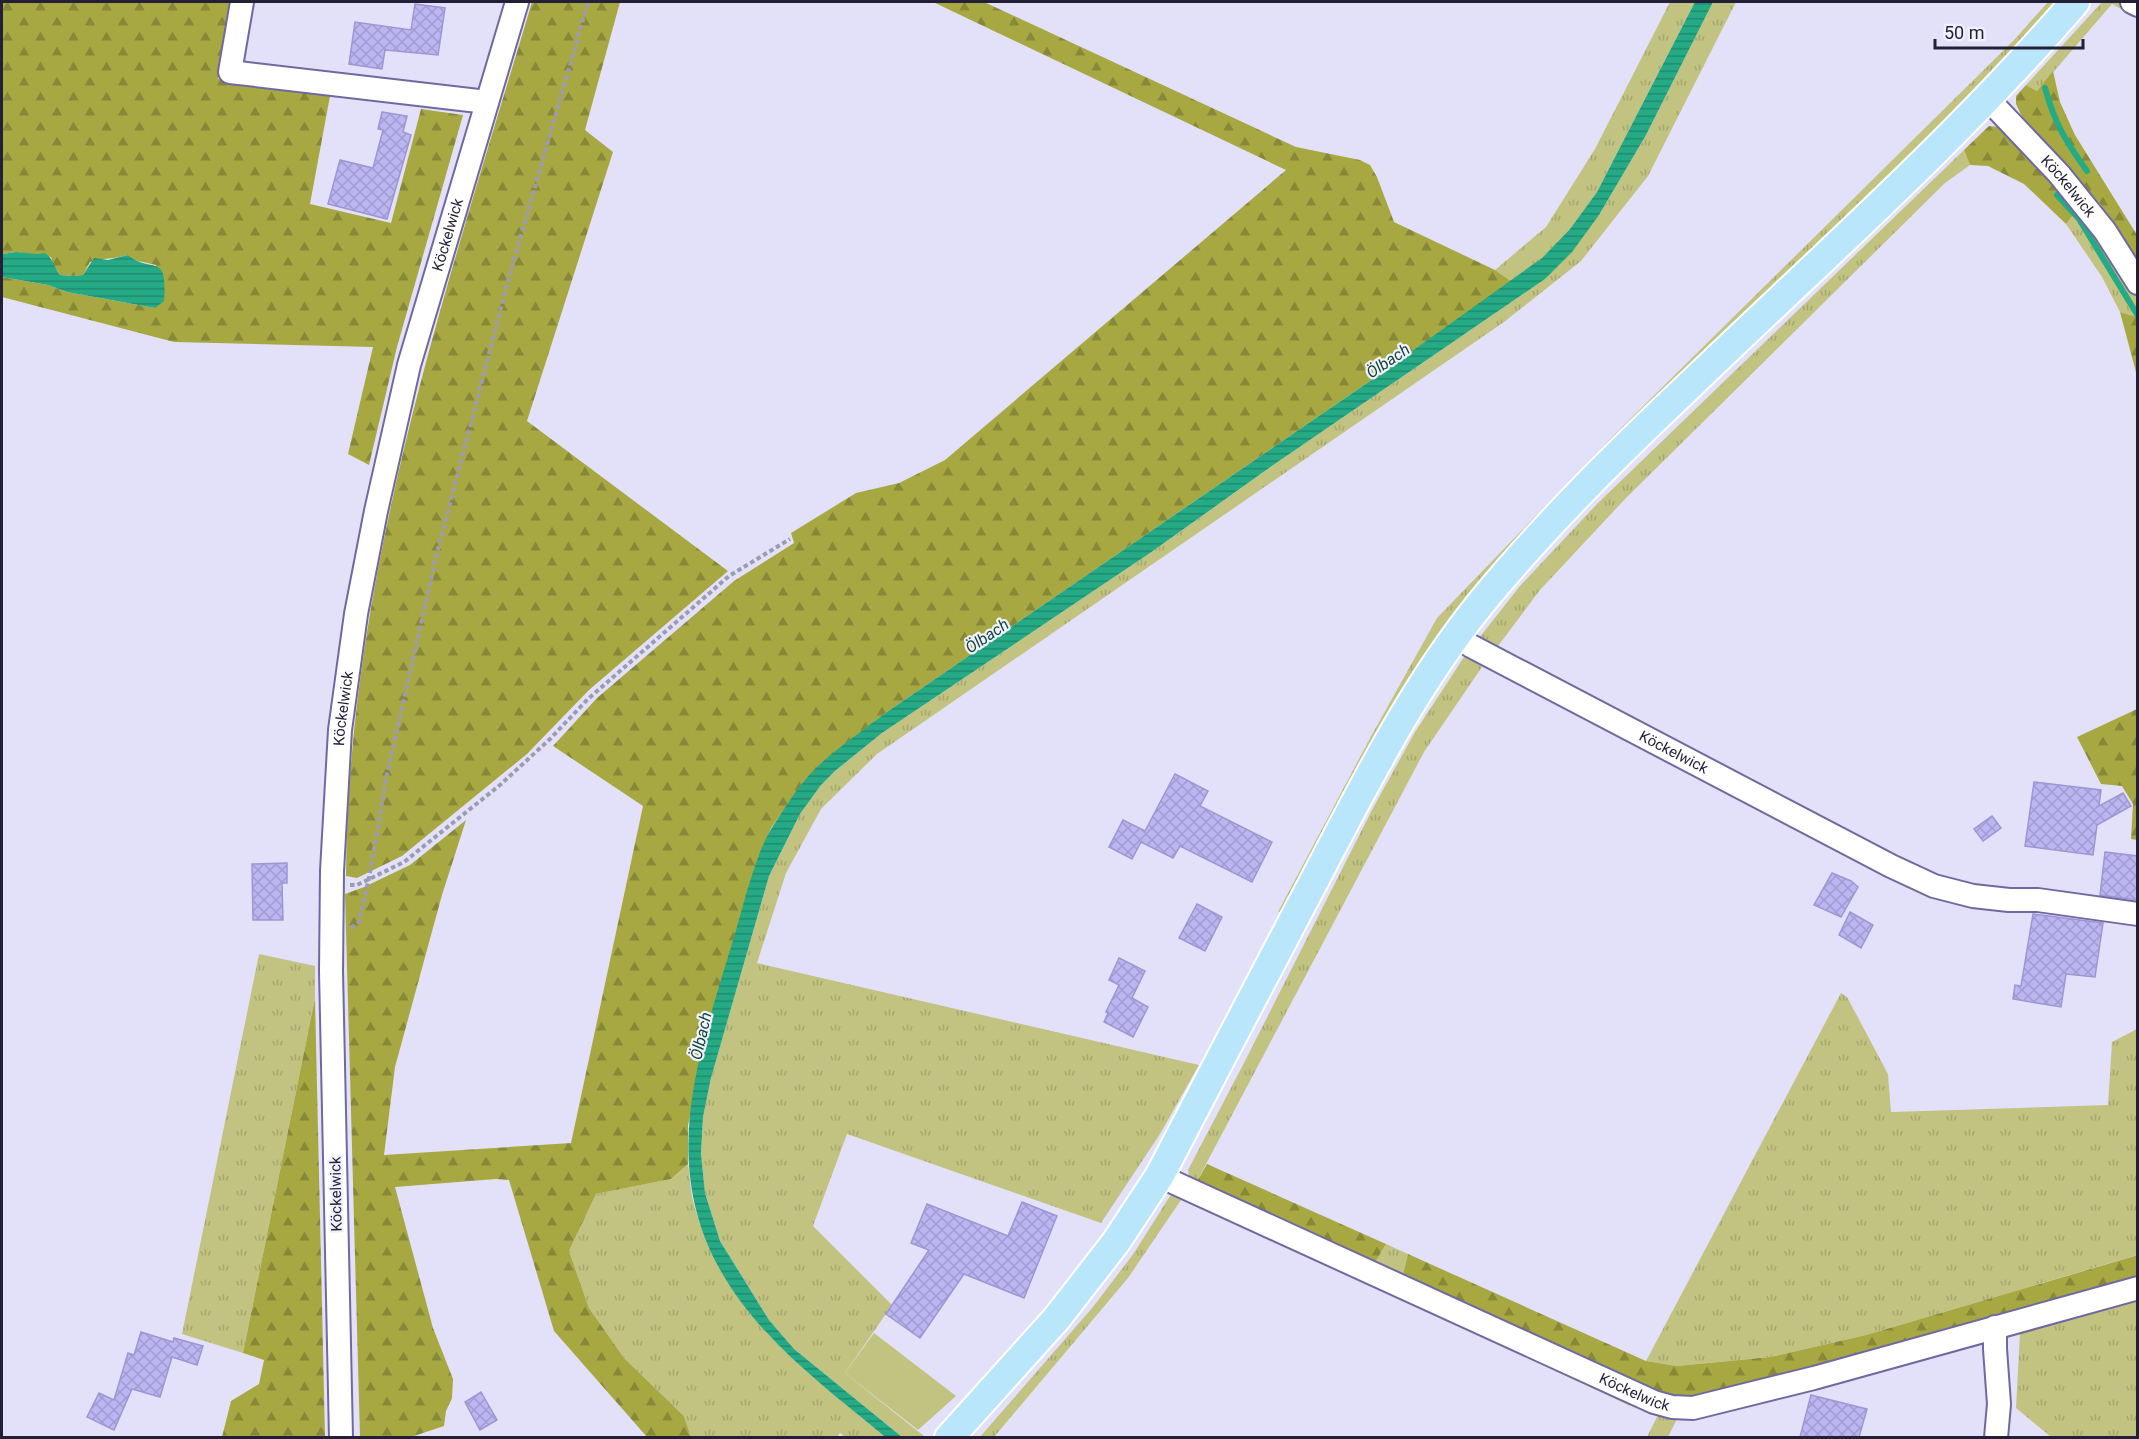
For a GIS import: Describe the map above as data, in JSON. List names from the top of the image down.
{
  "streets": {
    "street": ["Köckelwick"]
  },
  "water": ["Ölbach"],
  "scale_bar": "50 m"
}
